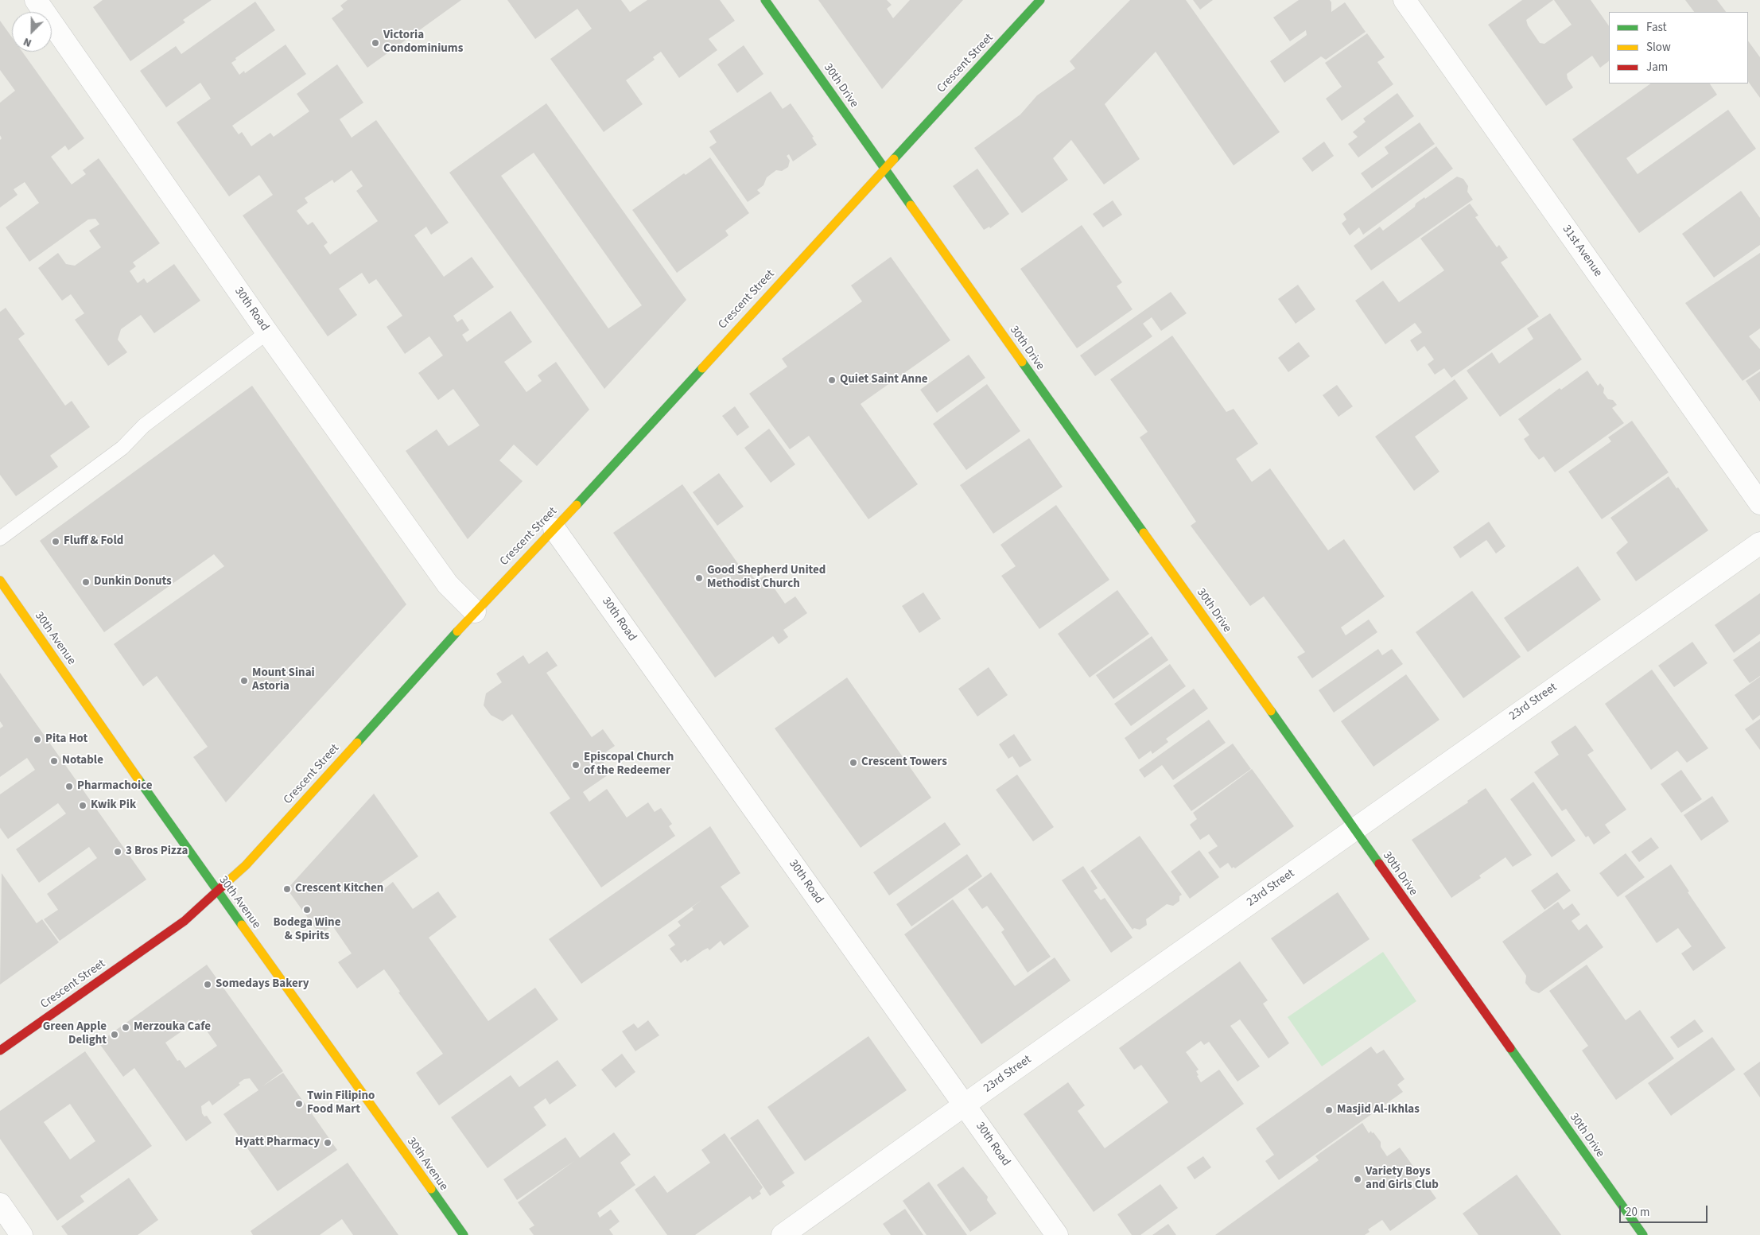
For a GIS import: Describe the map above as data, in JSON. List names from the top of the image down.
{
  "streets": {
    "street": [
      "Crescent Street",
      "30th Drive",
      "31st Avenue",
      "30th Road",
      "30th Avenue",
      "23rd Street"
    ]
  },
  "crossings": [
    ["Crescent Street", "30th Drive"],
    ["Crescent Street", "30th Road"],
    ["Crescent Street", "30th Avenue"],
    ["30th Drive", "23rd Street"],
    ["30th Road", "23rd Street"]
  ],
  "places": [
    "Victoria Condominiums",
    "Quiet Saint Anne",
    "Fluff & Fold",
    "Good Shepherd United Methodist Church",
    "Dunkin Donuts",
    "Mount Sinai Astoria",
    "Pita Hot",
    "Notable",
    "Crescent Towers",
    "Episcopal Church of the Redeemer",
    "Pharmachoice",
    "Kwik Pik",
    "3 Bros Pizza",
    "Crescent Kitchen",
    "Bodega Wine & Spirits",
    "Somedays Bakery",
    "Merzouka Cafe",
    "Green Apple Delight",
    "Twin Filipino Food Mart",
    "Masjid Al-Ikhlas",
    "Hyatt Pharmacy",
    "Variety Boys and Girls Club"
  ],
  "legend": ["Fast", "Slow", "Jam"],
  "scale_bar": "20 m",
  "north": "bottom left"
}
